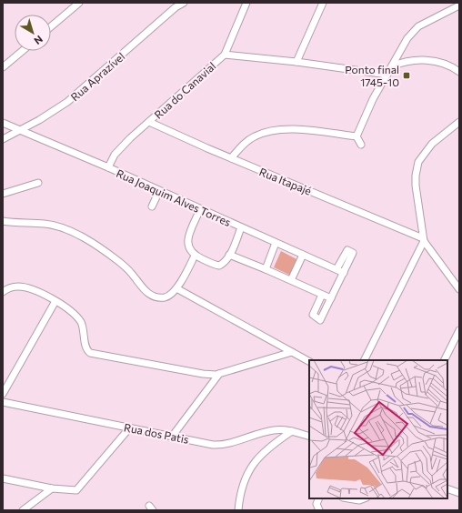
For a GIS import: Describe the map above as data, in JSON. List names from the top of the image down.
{
  "streets": {
    "street": [
      "Rua Aprazível",
      "Rua do Canavial",
      "Rua Itapajé",
      "Rua Joaquim Alves Torres",
      "Rua dos Patis"
    ]
  },
  "crossings": [
    ["Rua Aprazível", "Rua Joaquim Alves Torres"],
    ["Rua do Canavial", "Rua Itapajé"],
    ["Rua do Canavial", "Rua Joaquim Alves Torres"]
  ],
  "places": {
    "transit": ["Ponto final 1745-10"]
  },
  "north": "bottom right"
}
